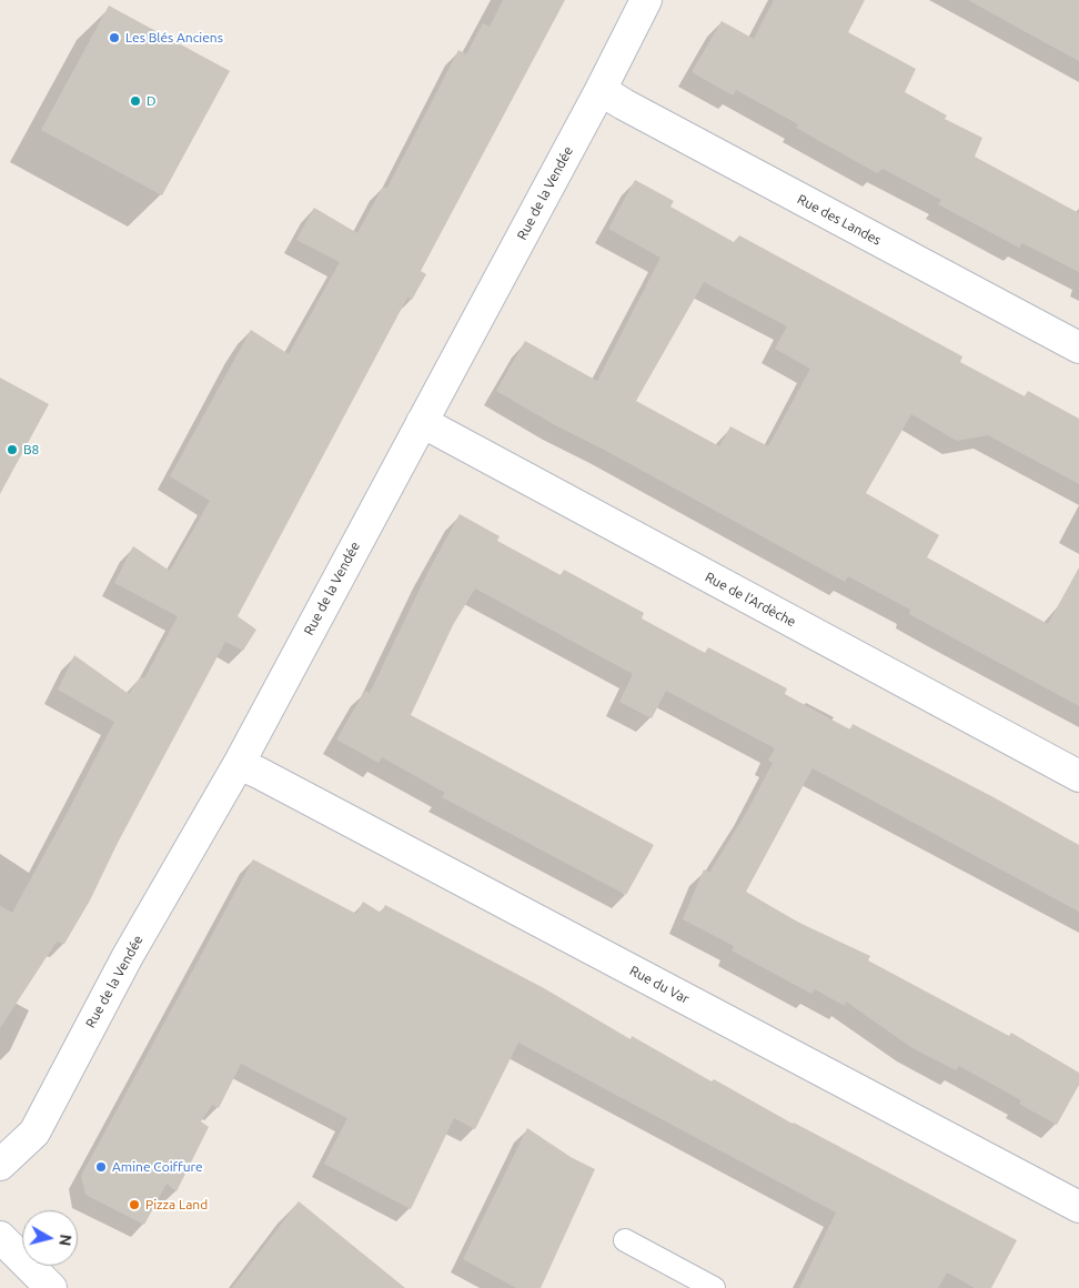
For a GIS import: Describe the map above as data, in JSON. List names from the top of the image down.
{
  "streets": {
    "street": [
      "Rue de la Vendée",
      "Rue des Landes",
      "Rue de l'Ardèche",
      "Rue du Var"
    ]
  },
  "crossings": [
    ["Rue de la Vendée", "Rue des Landes"],
    ["Rue de la Vendée", "Rue de l'Ardèche"],
    ["Rue de la Vendée", "Rue du Var"]
  ],
  "places": [
    "Les Blés Anciens",
    "D",
    "B8",
    "Amine Coiffure",
    "Pizza Land"
  ],
  "north": "right"
}
